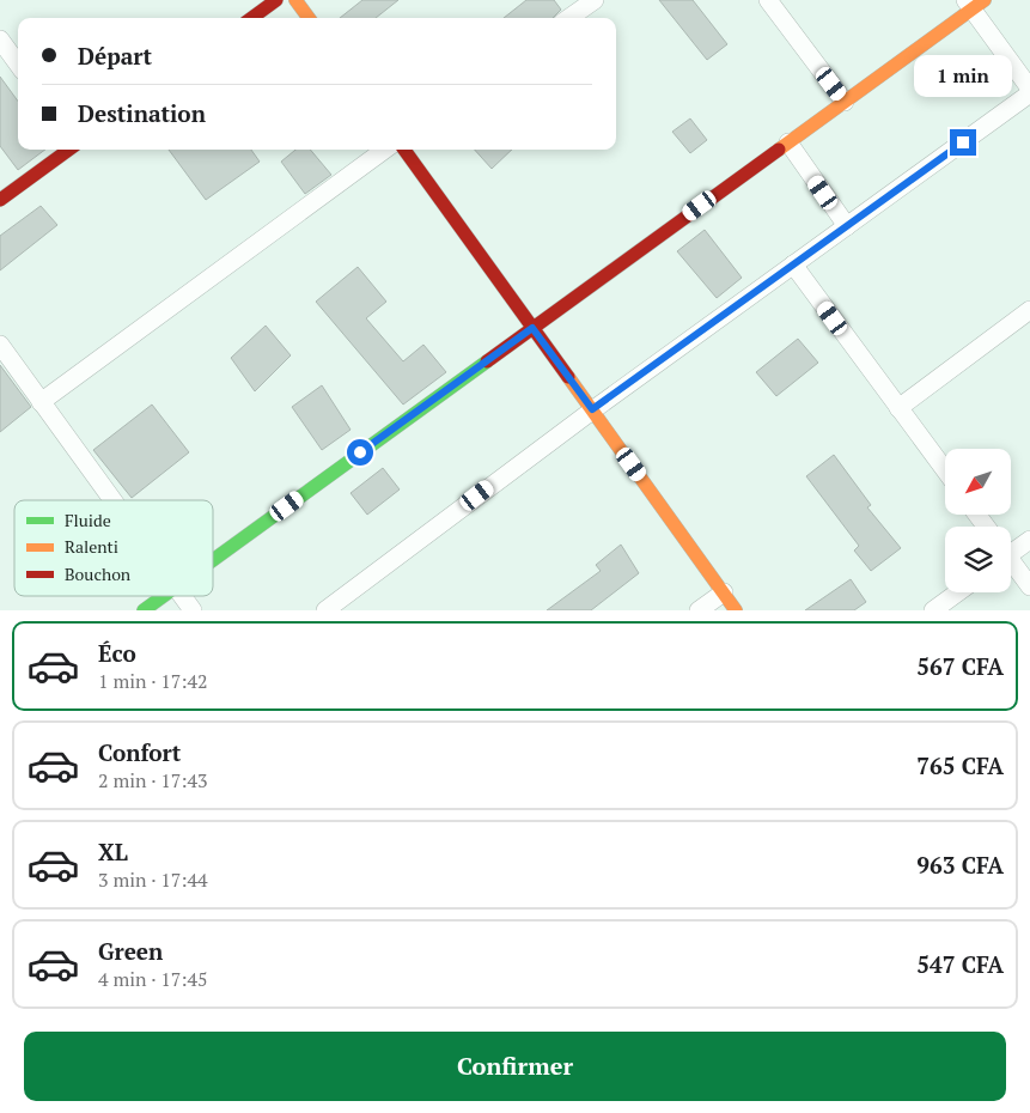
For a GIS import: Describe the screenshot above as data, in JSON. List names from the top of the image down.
{
  "legend": ["Fluide", "Ralenti", "Bouchon"],
  "north": "bottom left",
  "page": {
    "banner": ["Départ", "Destination"],
    "bubble": "1 min",
    "list": [
      {
        "name": "Éco",
        "note": "1 min · 17:42",
        "value": "567 CFA"
      },
      {
        "name": "Confort",
        "note": "2 min · 17:43",
        "value": "765 CFA"
      },
      {
        "name": "XL",
        "note": "3 min · 17:44",
        "value": "963 CFA"
      },
      {
        "name": "Green",
        "note": "4 min · 17:45",
        "value": "547 CFA"
      }
    ],
    "buttons": "Confirmer"
  }
}
